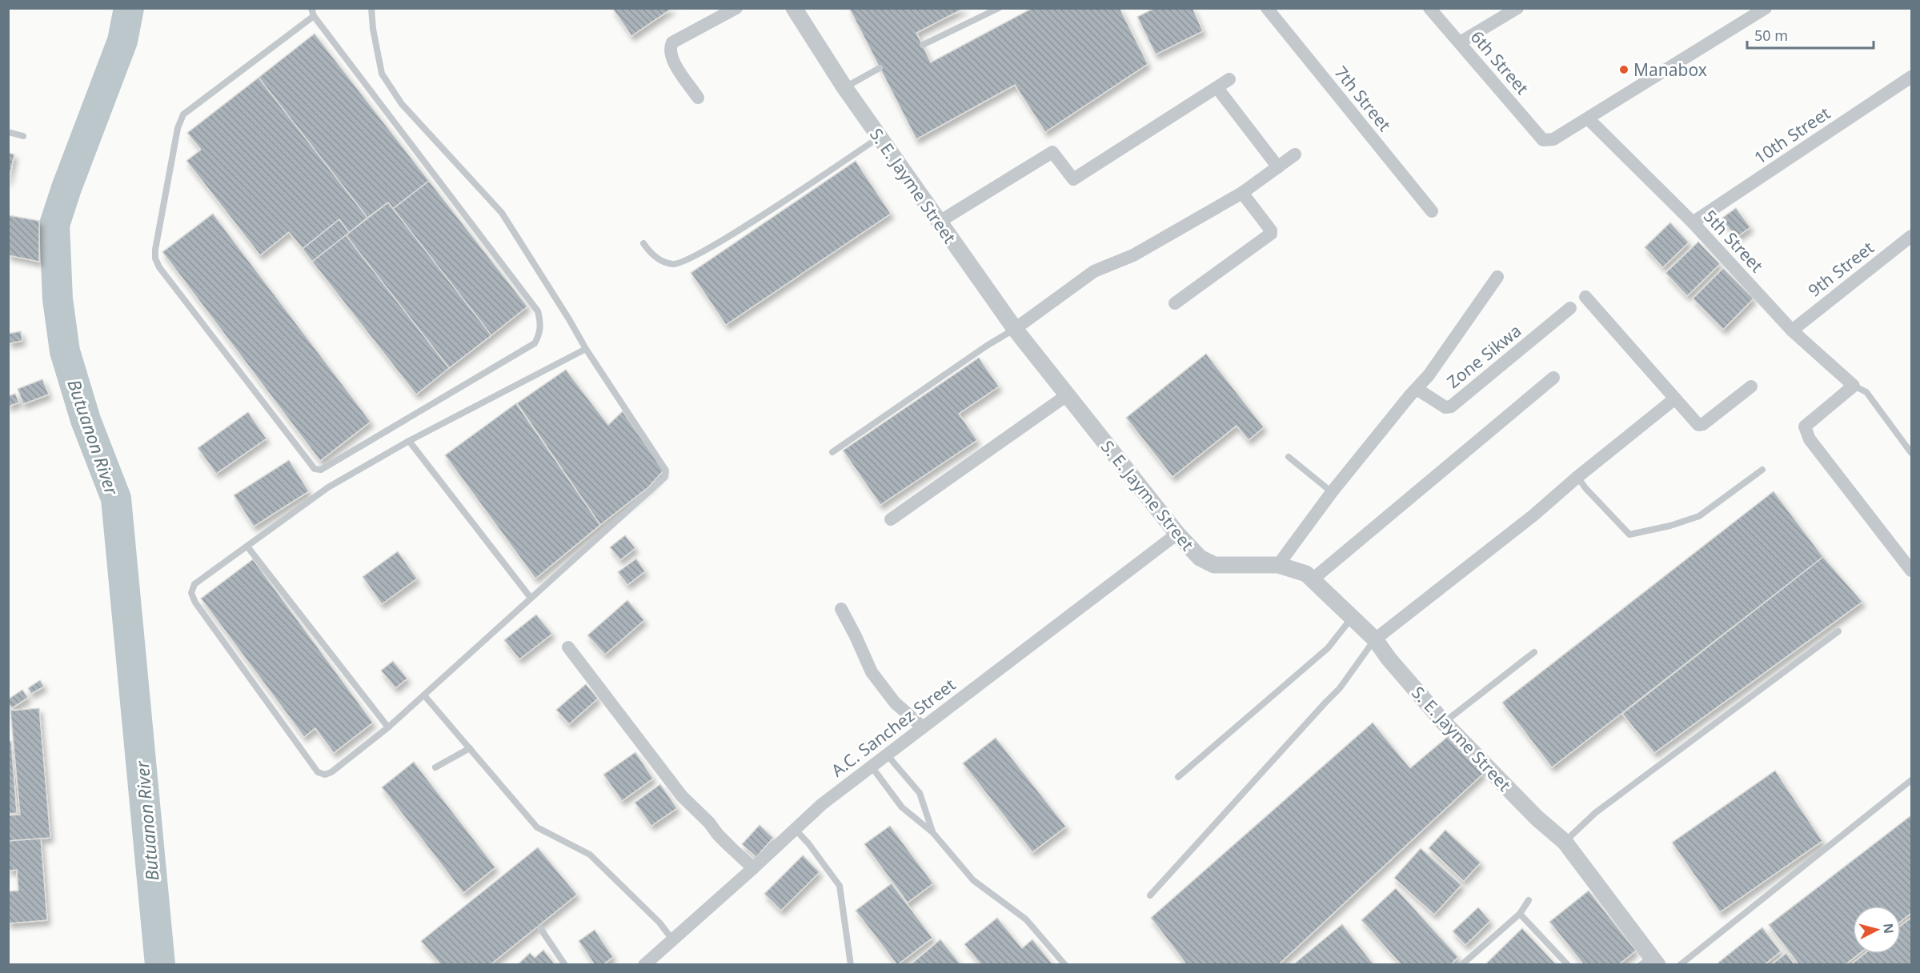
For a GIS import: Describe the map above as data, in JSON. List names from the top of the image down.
{
  "streets": {
    "street": [
      "6th Street",
      "7th Street",
      "10th Street",
      "S. E. Jayme Street",
      "5th Street",
      "9th Street",
      "Zone Sikwa",
      "A.C. Sanchez Street"
    ]
  },
  "crossings": [
    ["6th Street", "5th Street"],
    ["10th Street", "5th Street"],
    ["S. E. Jayme Street", "A.C. Sanchez Street"],
    ["5th Street", "9th Street"]
  ],
  "water": ["Butuanon River"],
  "places": ["Manabox"],
  "scale_bar": "50 m",
  "north": "right"
}
